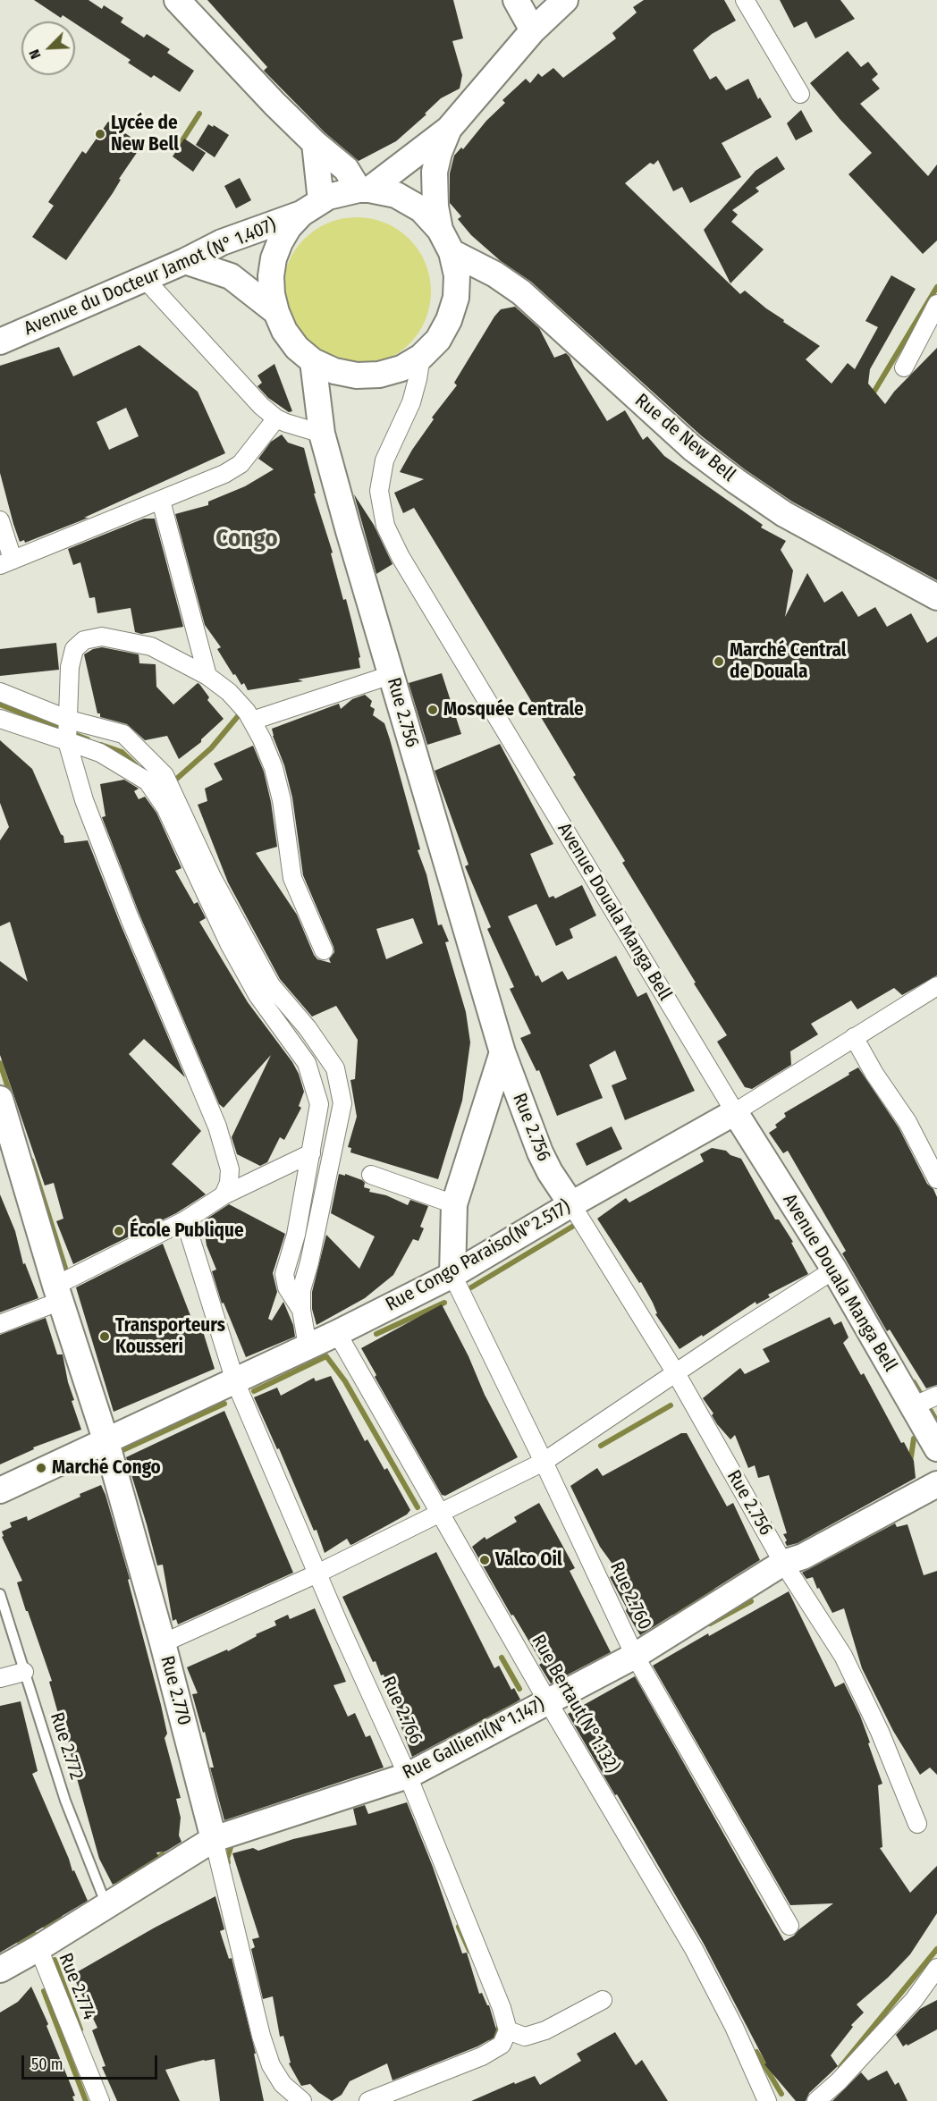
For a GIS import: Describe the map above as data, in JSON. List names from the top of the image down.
{
  "streets": {
    "street": [
      "Avenue du Docteur Jamot (N° 1.407)",
      "Rue de New Bell",
      "Rue 2.756",
      "Avenue Douala Manga Bell",
      "Rue Congo Paraiso(N°2.517)",
      "Rue 2.760",
      "Rue 2.770",
      "Rue Bertaut(N°1.132)",
      "Rue 2.766",
      "Rue Gallieni(N°1.147)",
      "Rue 2.774"
    ],
    "lane": ["Rue 2.772"]
  },
  "crossings": [
    ["Avenue du Docteur Jamot (N° 1.407)", "Rue de New Bell"],
    ["Avenue du Docteur Jamot (N° 1.407)", "Rue 2.756"],
    ["Avenue du Docteur Jamot (N° 1.407)", "Avenue Douala Manga Bell"],
    ["Rue de New Bell", "Rue 2.756"],
    ["Rue de New Bell", "Avenue Douala Manga Bell"],
    ["Rue 2.756", "Avenue Douala Manga Bell"],
    ["Rue 2.756", "Rue Congo Paraiso(N°2.517)"],
    ["Rue 2.756", "Rue Gallieni(N°1.147)"],
    ["Avenue Douala Manga Bell", "Rue Congo Paraiso(N°2.517)"],
    ["Rue Congo Paraiso(N°2.517)", "Rue 2.760"],
    ["Rue Congo Paraiso(N°2.517)", "Rue 2.770"],
    ["Rue Congo Paraiso(N°2.517)", "Rue Bertaut(N°1.132)"],
    ["Rue Congo Paraiso(N°2.517)", "Rue 2.766"],
    ["Rue 2.760", "Rue Gallieni(N°1.147)"],
    ["Rue 2.770", "Rue Gallieni(N°1.147)"],
    ["Rue Bertaut(N°1.132)", "Rue Gallieni(N°1.147)"],
    ["Rue 2.766", "Rue Gallieni(N°1.147)"],
    ["Rue Gallieni(N°1.147)", "Rue 2.772"],
    ["Rue Gallieni(N°1.147)", "Rue 2.774"]
  ],
  "districts": ["Congo"],
  "places": [
    "Lycée de New Bell",
    "Marché Central de Douala",
    "Mosquée Centrale",
    "École Publique",
    "Transporteurs Kousseri",
    "Marché Congo",
    "Valco Oil"
  ],
  "scale_bar": "50 m",
  "north": "bottom left"
}
